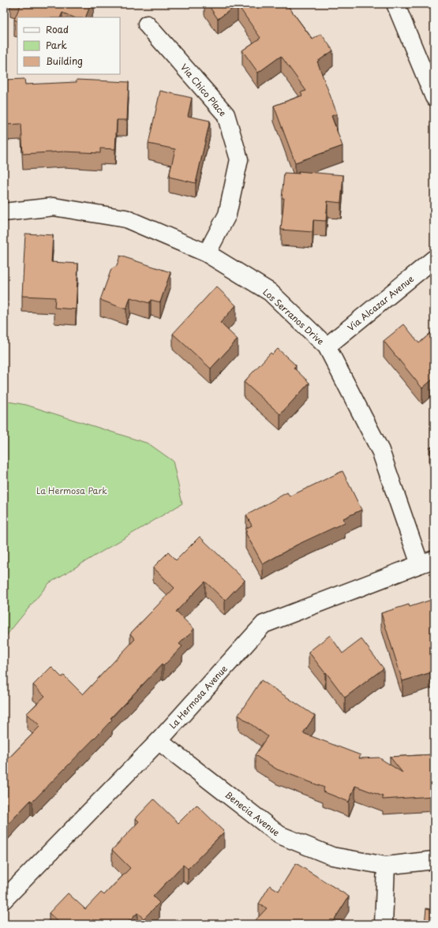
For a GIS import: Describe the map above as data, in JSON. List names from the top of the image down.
{
  "streets": {
    "street": [
      "Via Chico Place",
      "Via Alcazar Avenue",
      "Los Serranos Drive",
      "La Hermosa Avenue",
      "Benecia Avenue"
    ]
  },
  "crossings": [
    ["Via Chico Place", "Los Serranos Drive"],
    ["Via Alcazar Avenue", "Los Serranos Drive"],
    ["Los Serranos Drive", "La Hermosa Avenue"],
    ["La Hermosa Avenue", "Benecia Avenue"]
  ],
  "parks": ["La Hermosa Park"],
  "legend": ["Road", "Park", "Building"]
}
